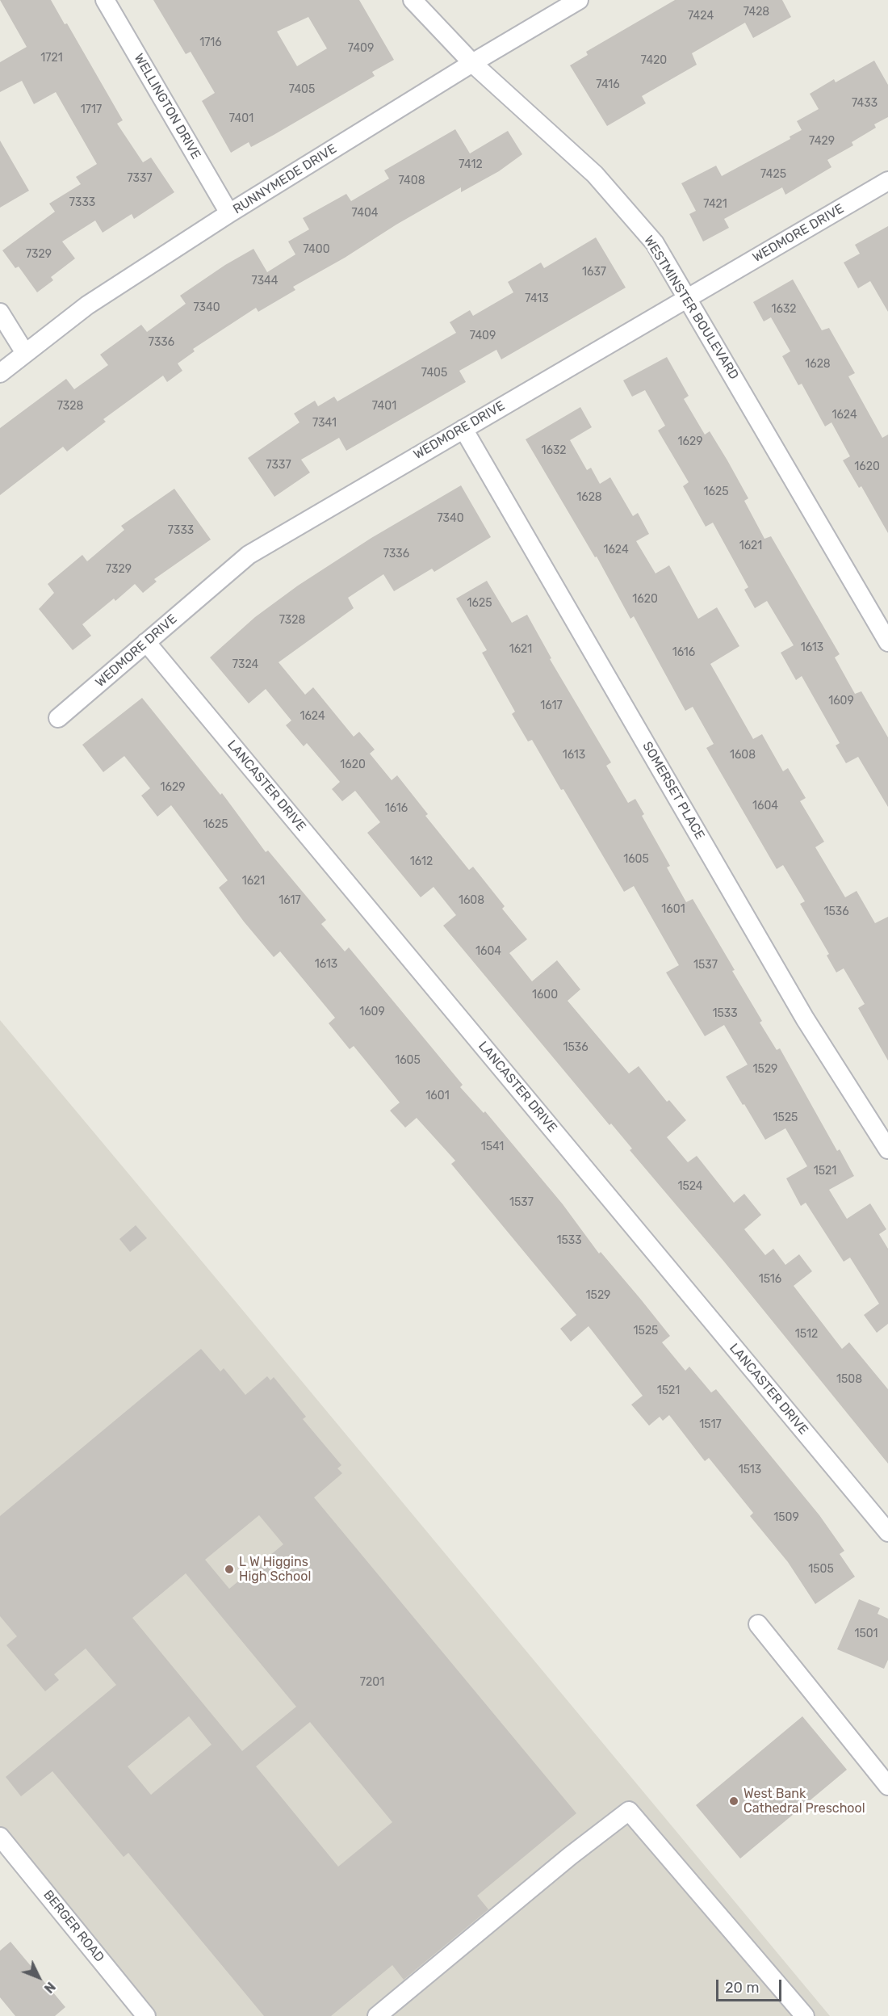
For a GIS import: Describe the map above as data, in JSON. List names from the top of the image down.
{
  "streets": {
    "street": [
      "WELLINGTON DRIVE",
      "RUNNYMEDE DRIVE",
      "WEDMORE DRIVE",
      "WESTMINSTER BOULEVARD",
      "LANCASTER DRIVE",
      "SOMERSET PLACE",
      "BERGER ROAD"
    ]
  },
  "crossings": [
    ["WELLINGTON DRIVE", "RUNNYMEDE DRIVE"],
    ["RUNNYMEDE DRIVE", "WESTMINSTER BOULEVARD"],
    ["WEDMORE DRIVE", "WESTMINSTER BOULEVARD"],
    ["WEDMORE DRIVE", "LANCASTER DRIVE"],
    ["WEDMORE DRIVE", "SOMERSET PLACE"]
  ],
  "places": ["L W Higgins High School", "West Bank Cathedral Preschool"],
  "house_numbers": [
    "7428",
    "7424",
    "1716",
    "7409",
    "1721",
    "7420",
    "7416",
    "7405",
    "7433",
    "1717",
    "7401",
    "7429",
    "7412",
    "7425",
    "7337",
    "7408",
    "7333",
    "7421",
    "7404",
    "7400",
    "7329",
    "1637",
    "7344",
    "7413",
    "7340",
    "1632",
    "7409",
    "7336",
    "1628",
    "7405",
    "7328",
    "7401",
    "1624",
    "7341",
    "1629",
    "1632",
    "7337",
    "1620",
    "1625",
    "1628",
    "7340",
    "7333",
    "1621",
    "1624",
    "7336",
    "7329",
    "1620",
    "1625",
    "7328",
    "1613",
    "1621",
    "1616",
    "7324",
    "1609",
    "1617",
    "1624",
    "1613",
    "1608",
    "1620",
    "1629",
    "1604",
    "1616",
    "1625",
    "1605",
    "1612",
    "1621",
    "1617",
    "1608",
    "1601",
    "1536",
    "1604",
    "1613",
    "1537",
    "1600",
    "1609",
    "1533",
    "1536",
    "1605",
    "1529",
    "1601",
    "1525",
    "1541",
    "1521",
    "1524",
    "1537",
    "1533",
    "1516",
    "1529",
    "1525",
    "1512",
    "1508",
    "1521",
    "1517",
    "1513",
    "1509",
    "1505",
    "1501",
    "7201"
  ],
  "scale_bar": "20 m",
  "north": "bottom right"
}
